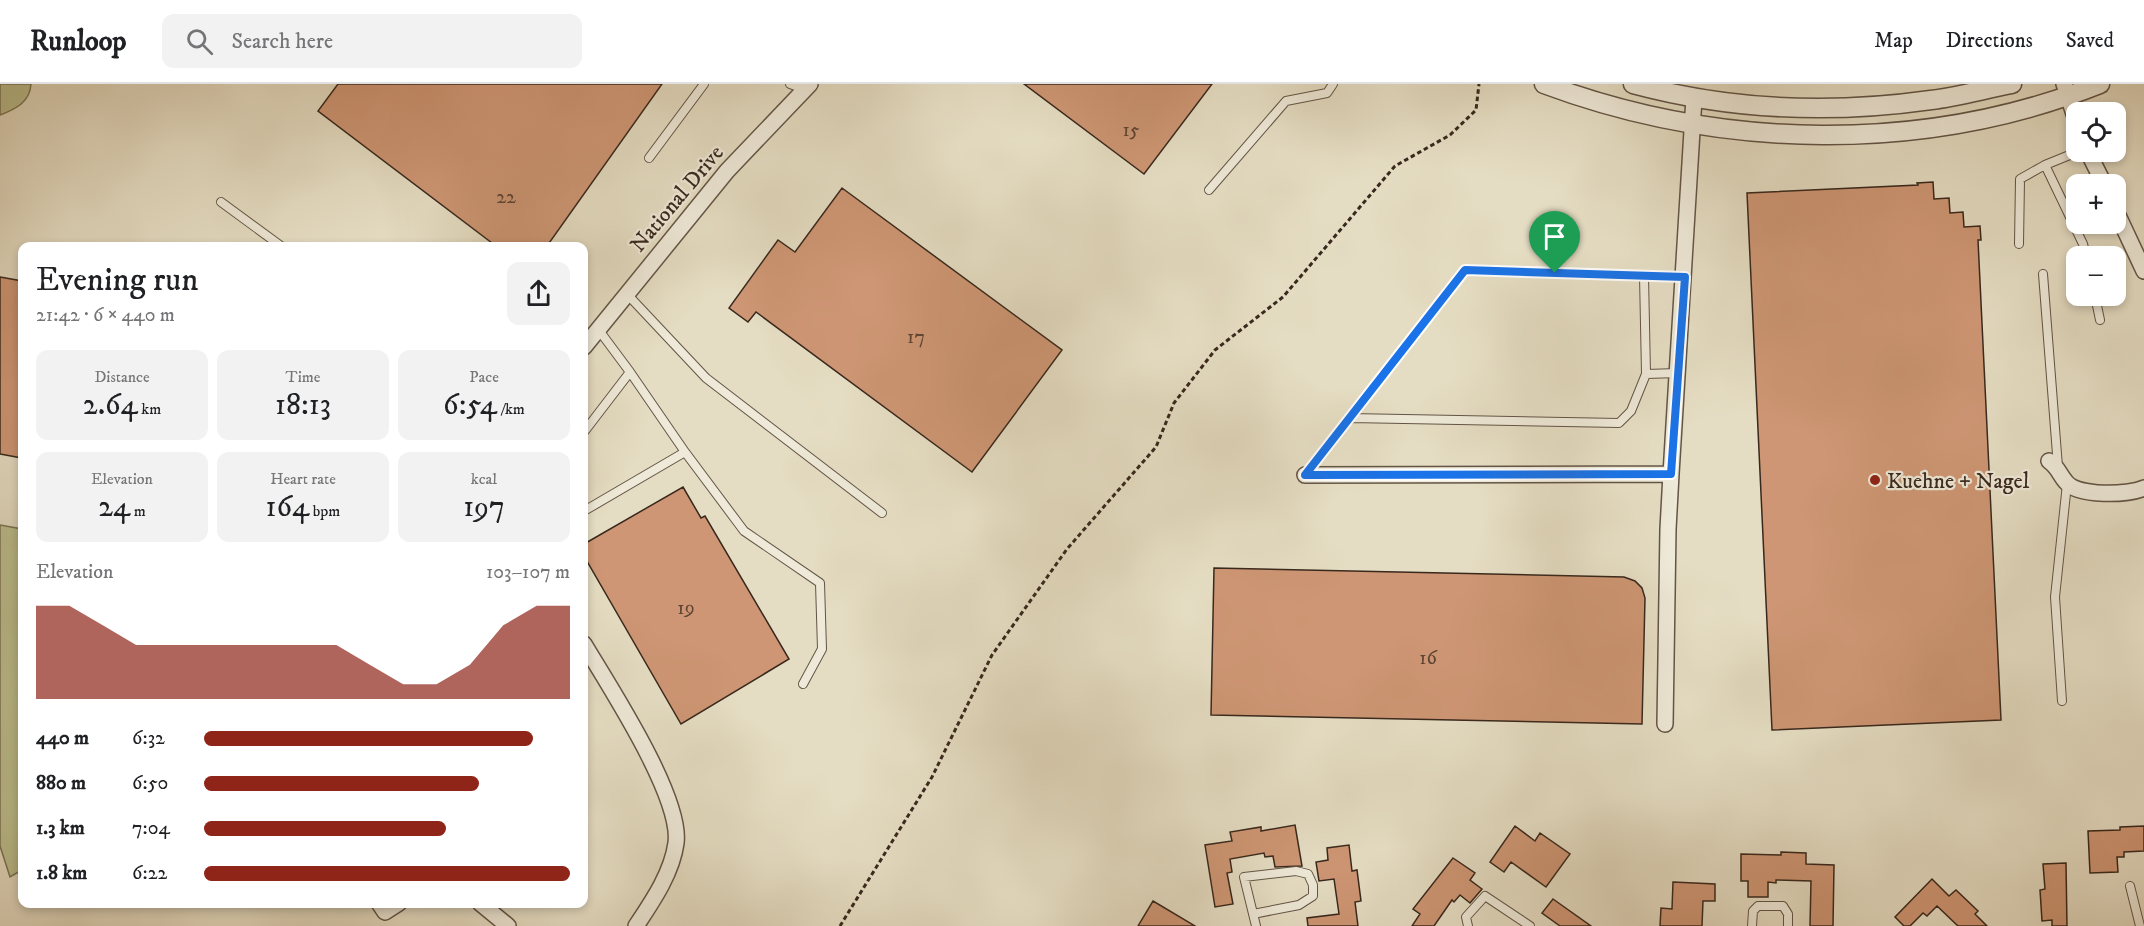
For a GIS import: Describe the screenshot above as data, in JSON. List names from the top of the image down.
{
  "streets": {
    "street": ["National Drive"]
  },
  "places": ["Kuehne + Nagel"],
  "house_numbers": [
    "15",
    "22",
    "17",
    "19",
    "16"
  ],
  "page": {
    "header": "Runloop",
    "search": "Search here",
    "nav": ["Map", "Directions", "Saved"],
    "map_buttons": ["+", "−"],
    "heading": ["Evening run", "21:42 · 6 × 440 m"],
    "stats": [
      ["Distance", "2.64 km"],
      ["Time", "18:13"],
      ["Pace", "6:54 /km"],
      ["Elevation", "24 m"],
      ["Heart rate", "164 bpm"],
      ["kcal", "197"]
    ],
    "chart": ["Elevation", "103–107 m"],
    "list": [
      {
        "name": "440 m",
        "note": "6:32"
      },
      {
        "name": "880 m",
        "note": "6:50"
      },
      {
        "name": "1.3 km",
        "note": "7:04"
      },
      {
        "name": "1.8 km",
        "note": "6:22"
      }
    ]
  }
}
